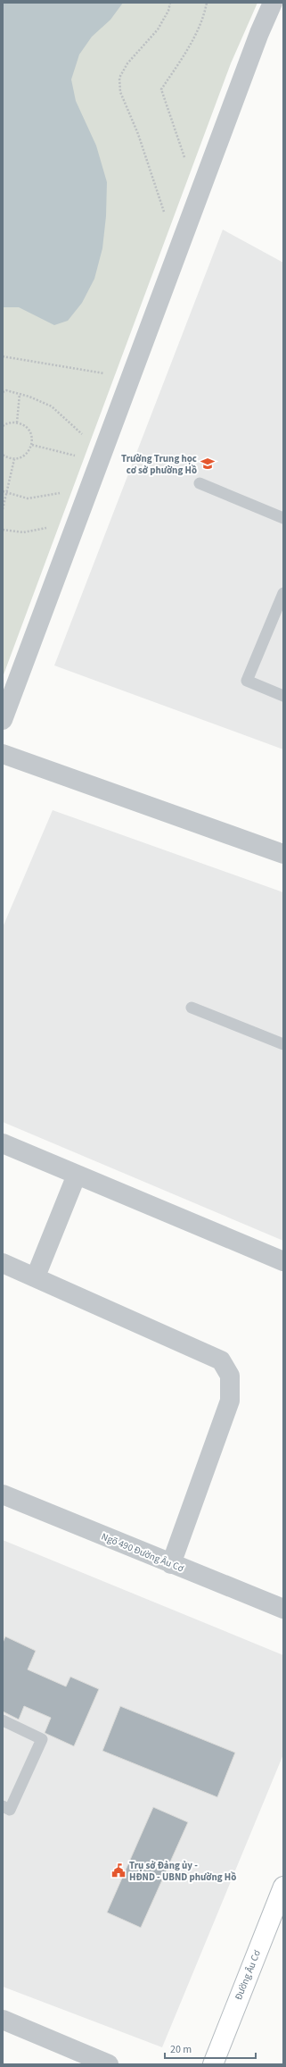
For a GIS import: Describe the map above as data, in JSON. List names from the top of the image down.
{
  "streets": {
    "main road": ["Đường Âu Cơ"],
    "street": ["Ngõ 490 Đường Âu Cơ"]
  },
  "places": {
    "school or university": ["Trường Trung học cơ sở phường Hồ"],
    "public building": ["Trụ sở Đảng ủy - HĐND - UBND phường Hồ"]
  },
  "scale_bar": "20 m"
}
